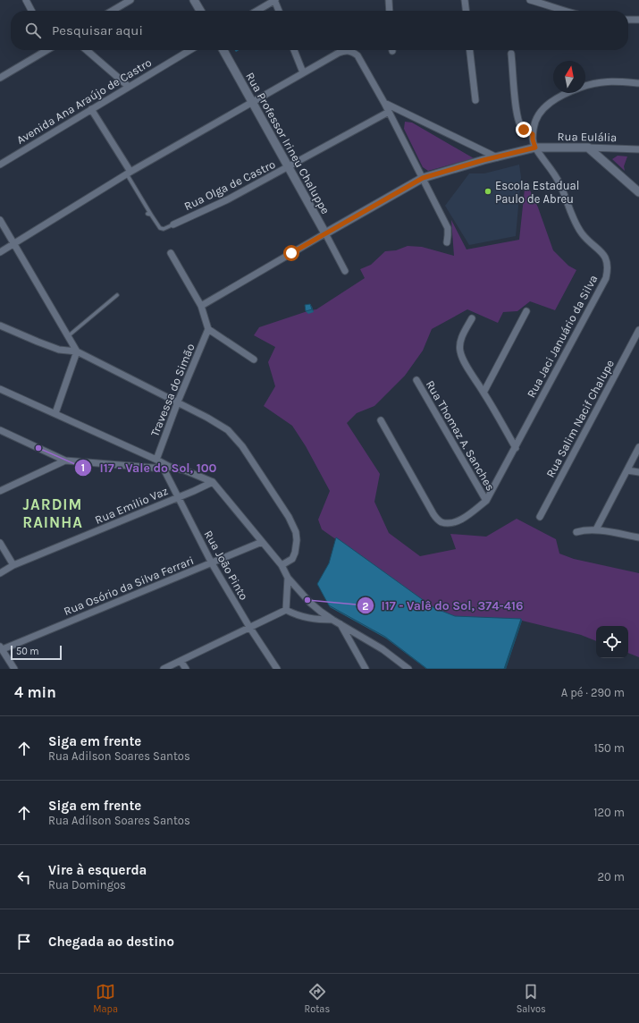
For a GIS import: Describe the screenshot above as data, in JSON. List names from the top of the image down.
{
  "streets": {
    "street": [
      "Avenida Ana Araújo de Castro",
      "Rua Eulália",
      "Rua Professor Irineu Chaluppe",
      "Rua Olga de Castro",
      "Rua Jaci Januário da Silva",
      "Travessa do Simão",
      "Rua Salim Nacif Chalupe",
      "Rua Thomaz A. Sanches",
      "Rua Emilio Vaz",
      "Rua João Pinto",
      "Rua Osório da Silva Ferrari"
    ]
  },
  "crossings": [
    ["Rua Eulália", "Rua Professor Irineu Chaluppe"],
    ["Rua Eulália", "Rua Jaci Januário da Silva"],
    ["Rua Professor Irineu Chaluppe", "Rua Olga de Castro"],
    ["Rua Jaci Januário da Silva", "Rua Thomaz A. Sanches"],
    ["Rua Emilio Vaz", "Rua João Pinto"],
    ["Rua João Pinto", "Rua Osório da Silva Ferrari"]
  ],
  "districts": ["JARDIM RAINHA"],
  "places": ["Escola Estadual Paulo de Abreu", "I17 - Vale do Sol, 100", "I17 - Valê do Sol, 374-416"],
  "scale_bar": "50 m",
  "north": "top",
  "page": {
    "search": "Pesquisar aqui",
    "scale": "50 m",
    "heading": ["4 min", "A pé · 290 m"],
    "list": [
      ["Siga em frente", "Rua Adilson Soares Santos", "150 m"],
      ["Siga em frente", "Rua Adílson Soares Santos", "120 m"],
      ["Vire à esquerda", "Rua Domingos", "20 m"],
      "Chegada ao destino"
    ],
    "nav": ["Mapa", "Rotas", "Salvos"]
  }
}
